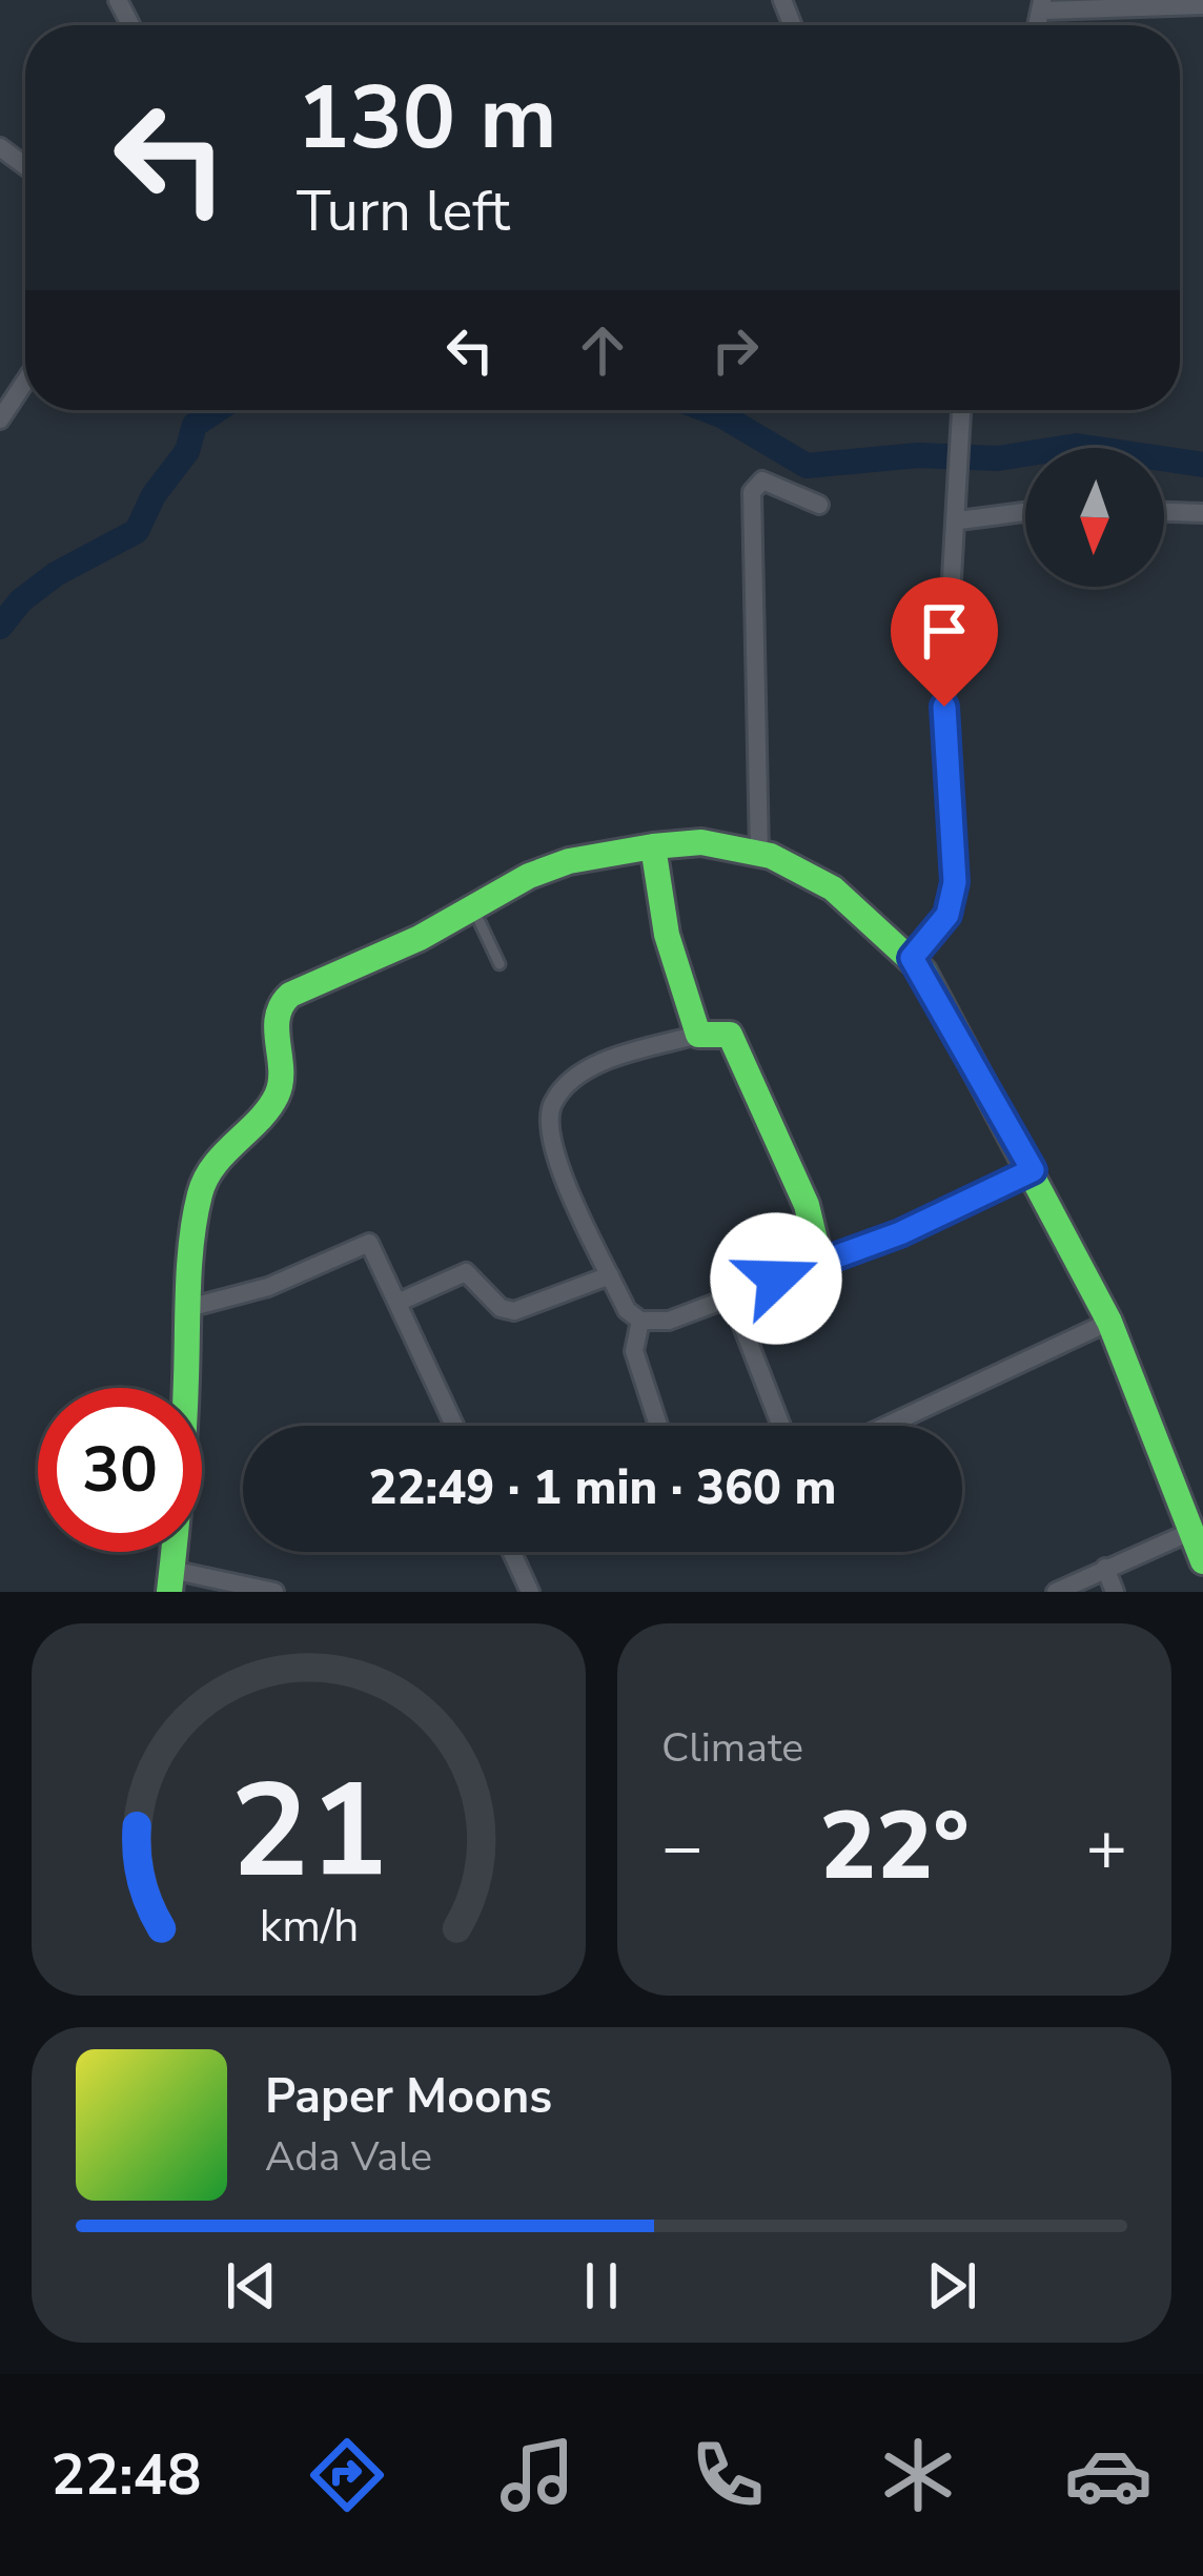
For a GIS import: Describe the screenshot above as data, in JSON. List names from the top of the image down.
{
  "north": "bottom",
  "page": {
    "turn": ["130 m", "Turn left"],
    "limit": "30",
    "trip": "22:49 · 1 min · 360 m",
    "tile": "Climate",
    "heat": ["−", "22°", "+"],
    "song": ["Paper Moons", "Ada Vale"],
    "tabs": "22:48",
    "gauge": ["21", "km/h"]
  }
}
